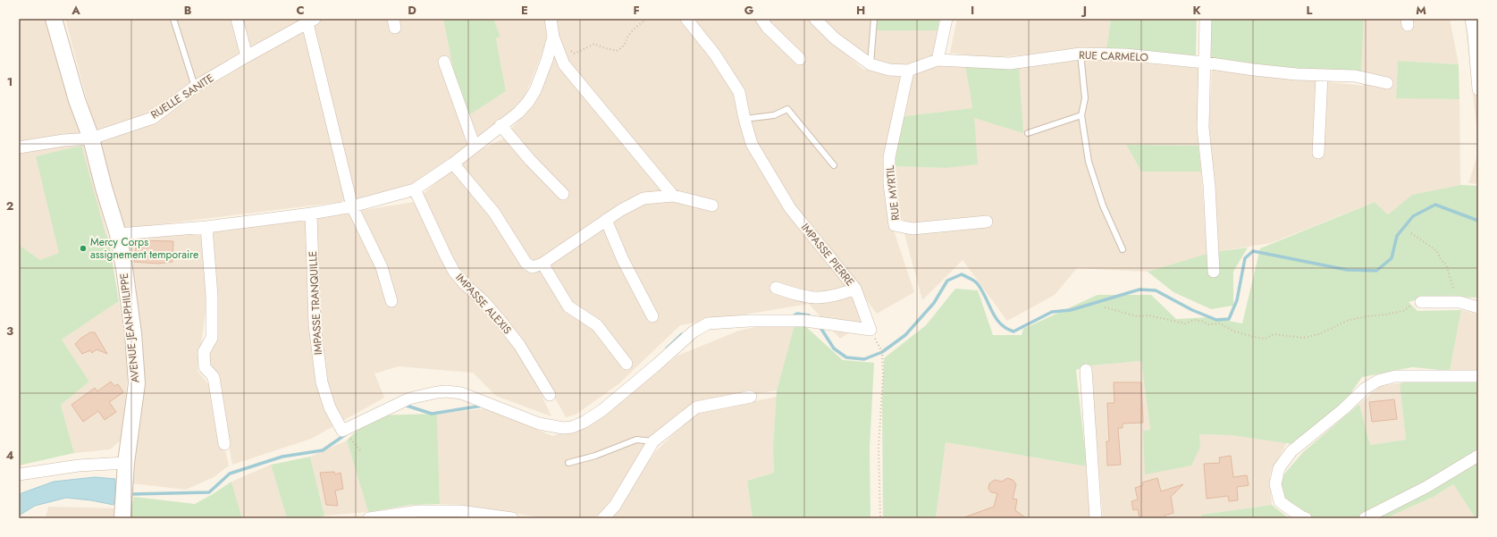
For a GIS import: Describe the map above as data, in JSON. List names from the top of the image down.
{
  "streets": {
    "street": [
      "RUE CARMELO",
      "RUELLE SANITE",
      "RUE MYRTIL",
      "IMPASSE PIERRE",
      "IMPASSE TRANQUILLE",
      "IMPASSE ALEXIS",
      "AVENUE JEAN-PHILIPPE"
    ]
  },
  "crossings": [
    ["RUE CARMELO", "RUE MYRTIL"],
    ["RUELLE SANITE", "AVENUE JEAN-PHILIPPE"]
  ],
  "places": ["Mercy Corps assignement temporaire"],
  "grid": {
    "columns": [
      "A",
      "B",
      "C",
      "D",
      "E",
      "F",
      "G",
      "H",
      "I",
      "J",
      "K",
      "L",
      "M"
    ],
    "rows": [
      "1",
      "2",
      "3",
      "4"
    ]
  }
}
